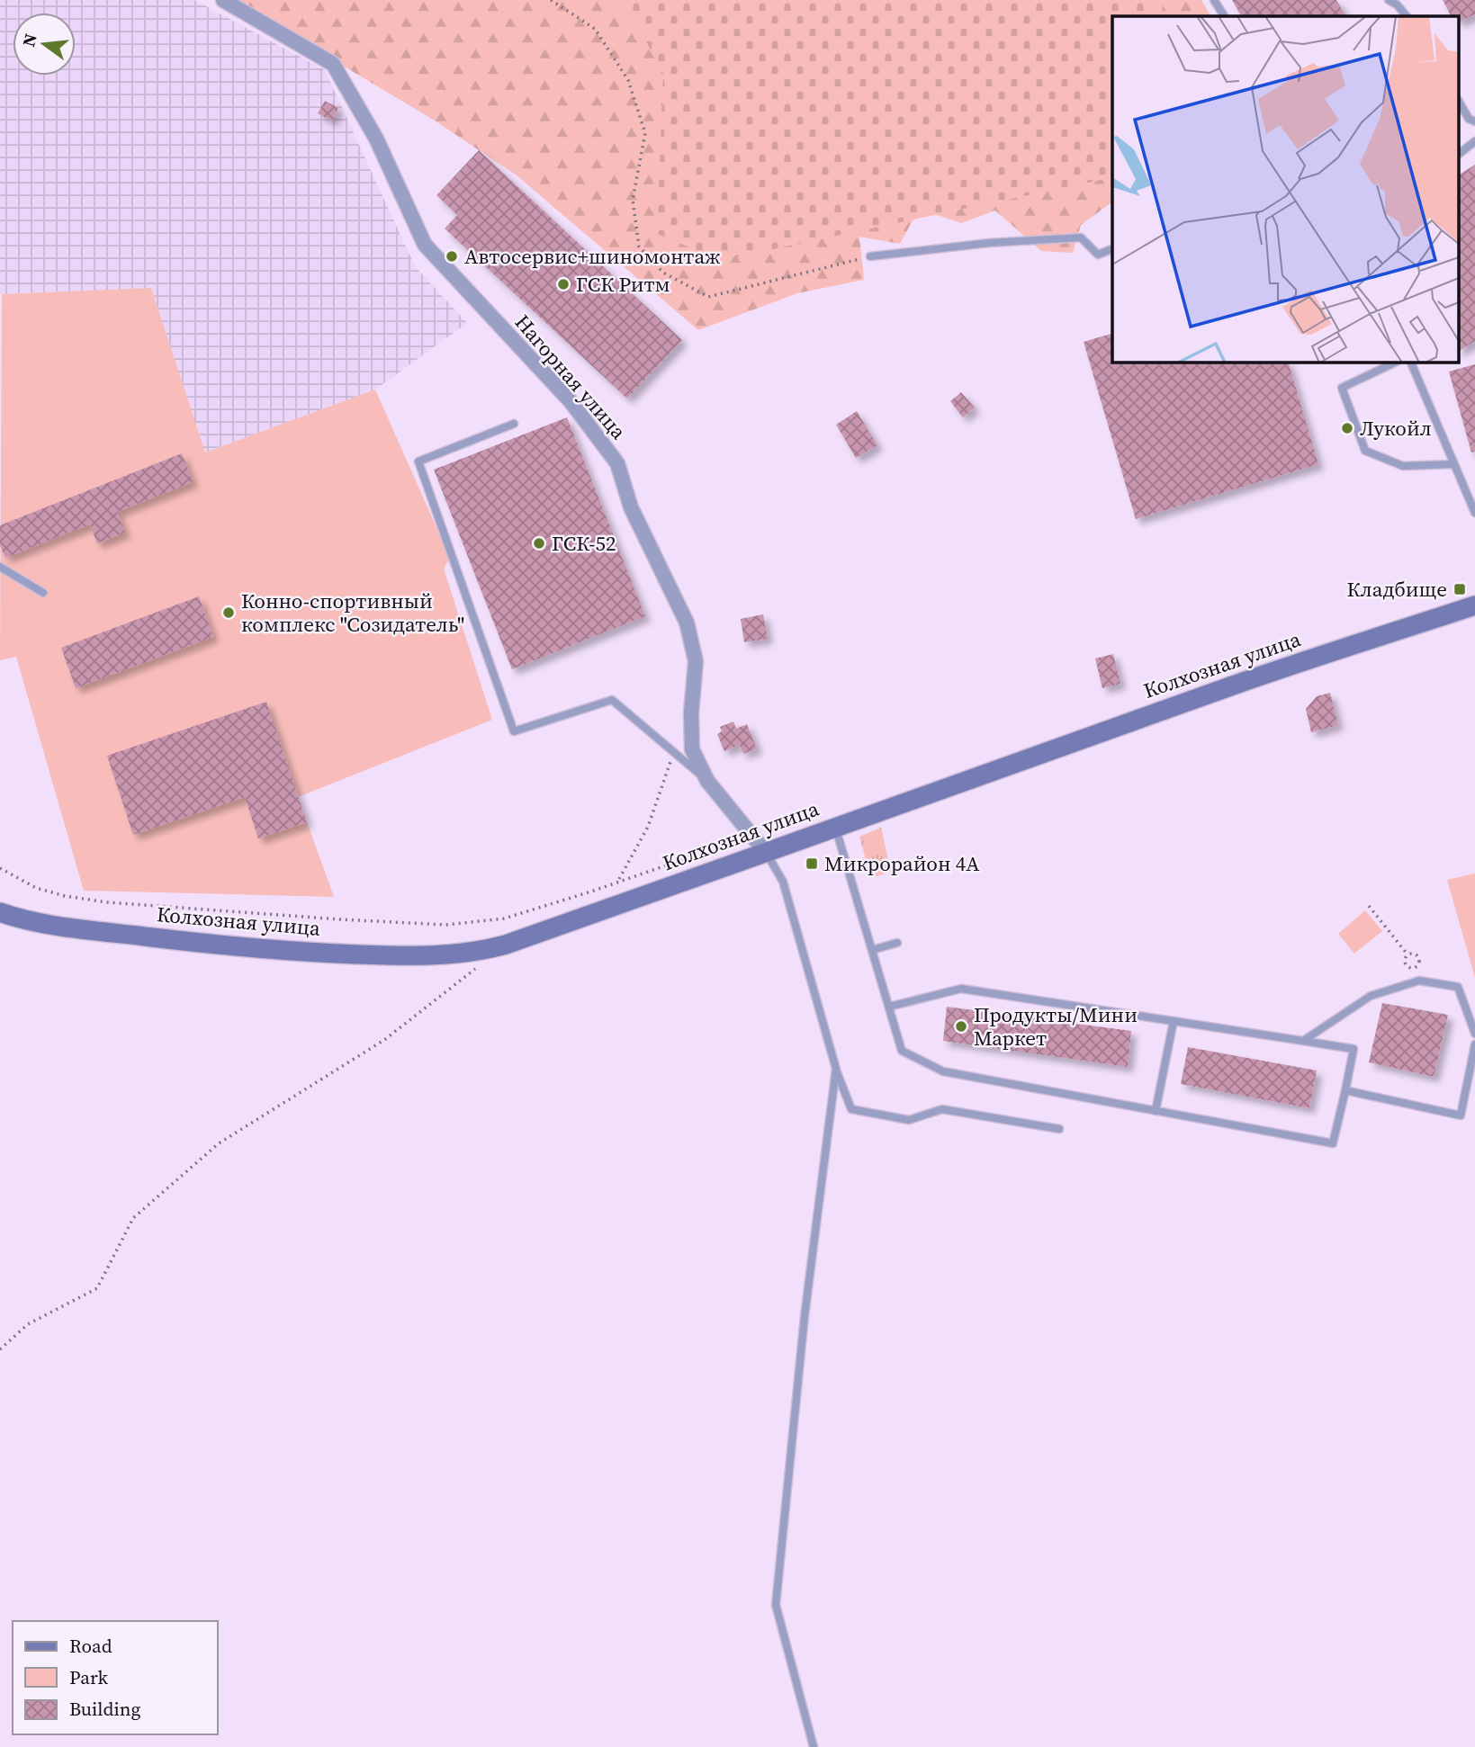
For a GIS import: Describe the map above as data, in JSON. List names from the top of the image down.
{
  "streets": {
    "street": ["Нагорная улица", "Колхозная улица"]
  },
  "crossings": [
    ["Нагорная улица", "Колхозная улица"]
  ],
  "places": {
    "other": [
      "Автосервис+шиномонтаж",
      "ГСК Ритм",
      "Лукойл",
      "ГСК-52",
      "Конно-спортивный комплекс \"Созидатель\"",
      "Продукты/Мини Маркет"
    ],
    "transit": ["Кладбище", "Микрорайон 4А"]
  },
  "legend": ["Road", "Park", "Building"],
  "north": "left"
}
